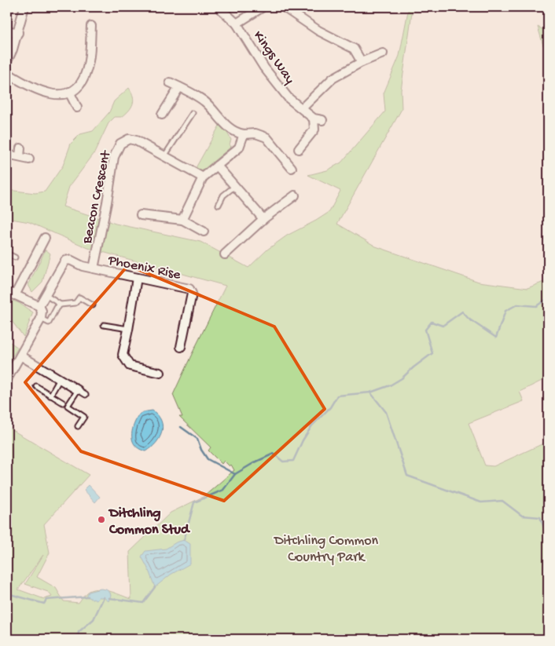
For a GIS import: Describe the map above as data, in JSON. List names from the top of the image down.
{
  "streets": {
    "street": ["Kings Way", "Beacon Crescent", "Phoenix Rise"]
  },
  "crossings": [
    ["Beacon Crescent", "Phoenix Rise"]
  ],
  "parks": ["Ditchling Common Country Park"],
  "places": ["Ditchling Common Stud"]
}
